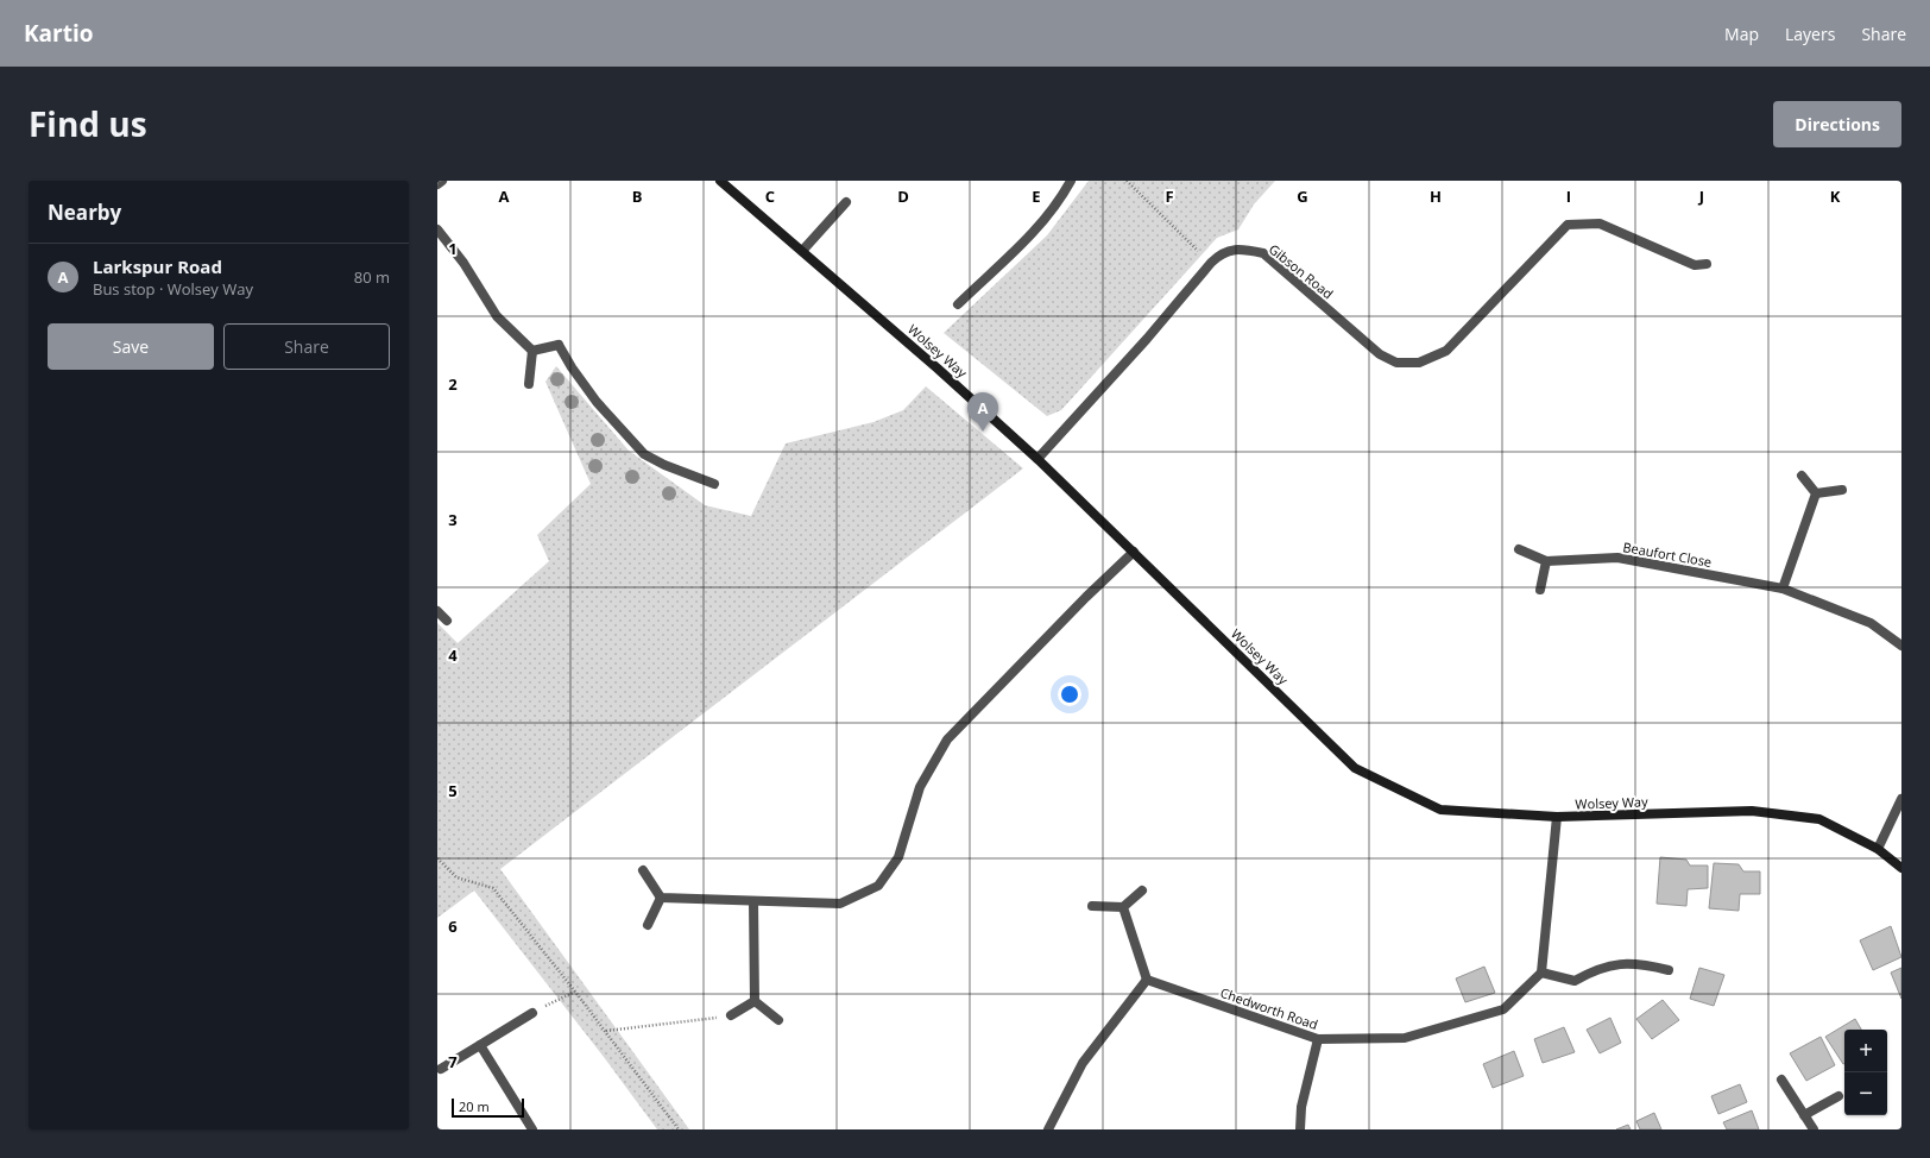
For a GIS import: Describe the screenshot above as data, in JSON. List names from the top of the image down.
{
  "streets": {
    "street": [
      "Gibson Road",
      "Wolsey Way",
      "Beaufort Close",
      "Chedworth Road"
    ]
  },
  "crossings": [
    ["Gibson Road", "Wolsey Way"]
  ],
  "scale_bar": "20 m",
  "page": {
    "header": "Kartio",
    "nav": ["Map", "Layers", "Share"],
    "title": "Find us",
    "buttons": [
      "Directions",
      ["Save", "Share"]
    ],
    "heading": "Nearby",
    "list": [
      {
        "mark": "A",
        "name": "Larkspur Road",
        "note": "Bus stop · Wolsey Way",
        "value": "80 m"
      }
    ],
    "pins": "A",
    "map_buttons": ["+", "−"],
    "scale": "20 m"
  },
  "grid": {
    "columns": [
      "A",
      "B",
      "C",
      "D",
      "E",
      "F",
      "G",
      "H",
      "I",
      "J",
      "K"
    ],
    "rows": [
      "1",
      "2",
      "3",
      "4",
      "5",
      "6",
      "7"
    ]
  }
}
